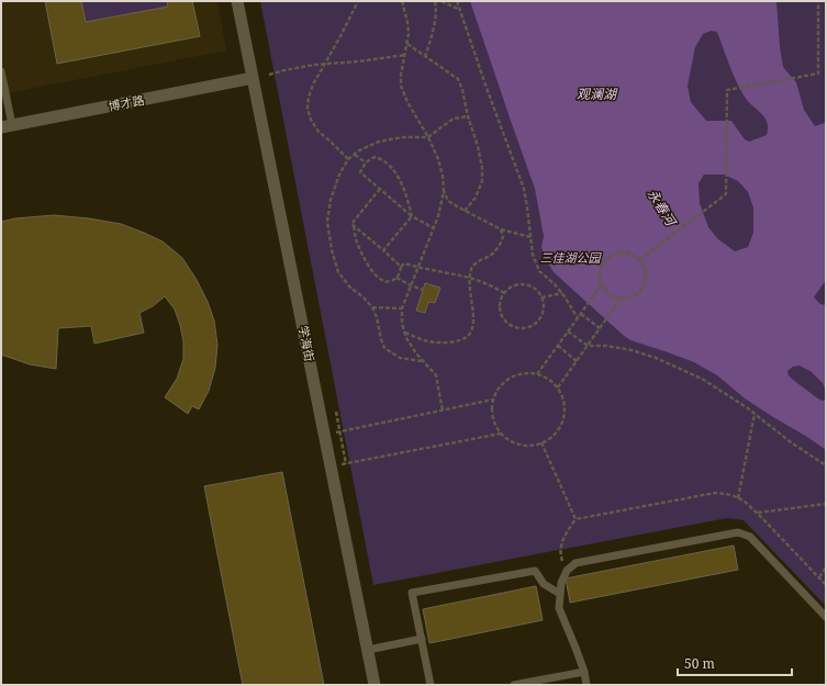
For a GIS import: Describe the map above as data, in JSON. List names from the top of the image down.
{
  "streets": {
    "street": ["博才路", "学海街"]
  },
  "crossings": [
    ["博才路", "学海街"]
  ],
  "water": ["观澜湖", "永春河"],
  "parks": ["三佳湖公园"],
  "scale_bar": "50 m"
}
